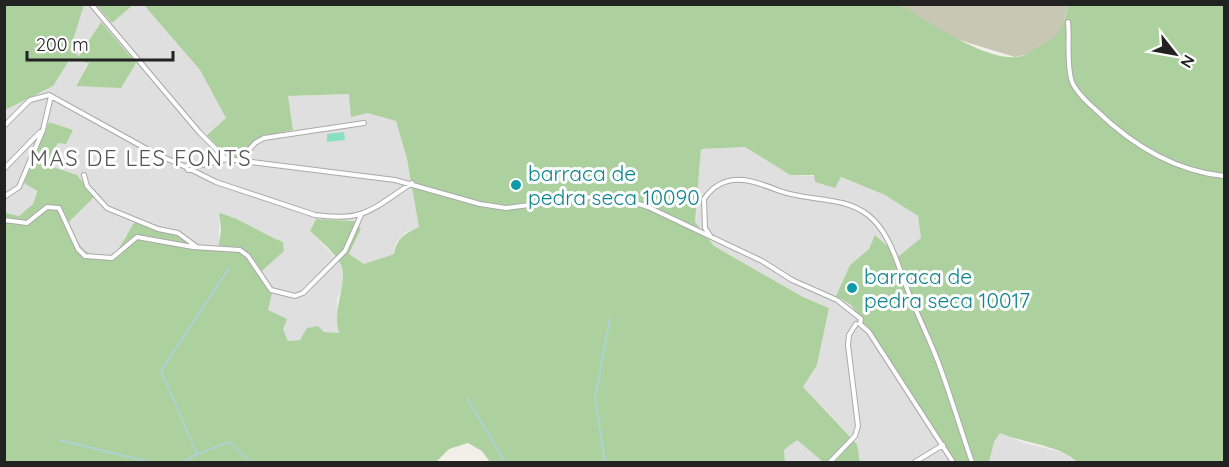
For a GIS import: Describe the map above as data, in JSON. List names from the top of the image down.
{
  "districts": ["MAS DE LES FONTS"],
  "places": ["barraca de pedra seca 10090", "barraca de pedra seca 10017"],
  "scale_bar": "200 m",
  "north": "bottom right"
}
